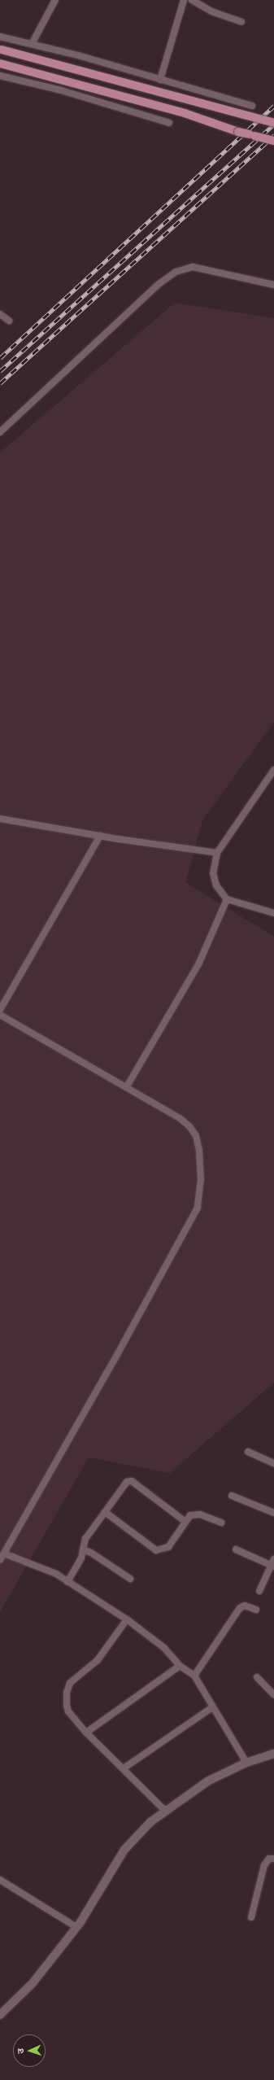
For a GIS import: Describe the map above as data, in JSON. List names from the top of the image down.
{
  "north": "left"
}
